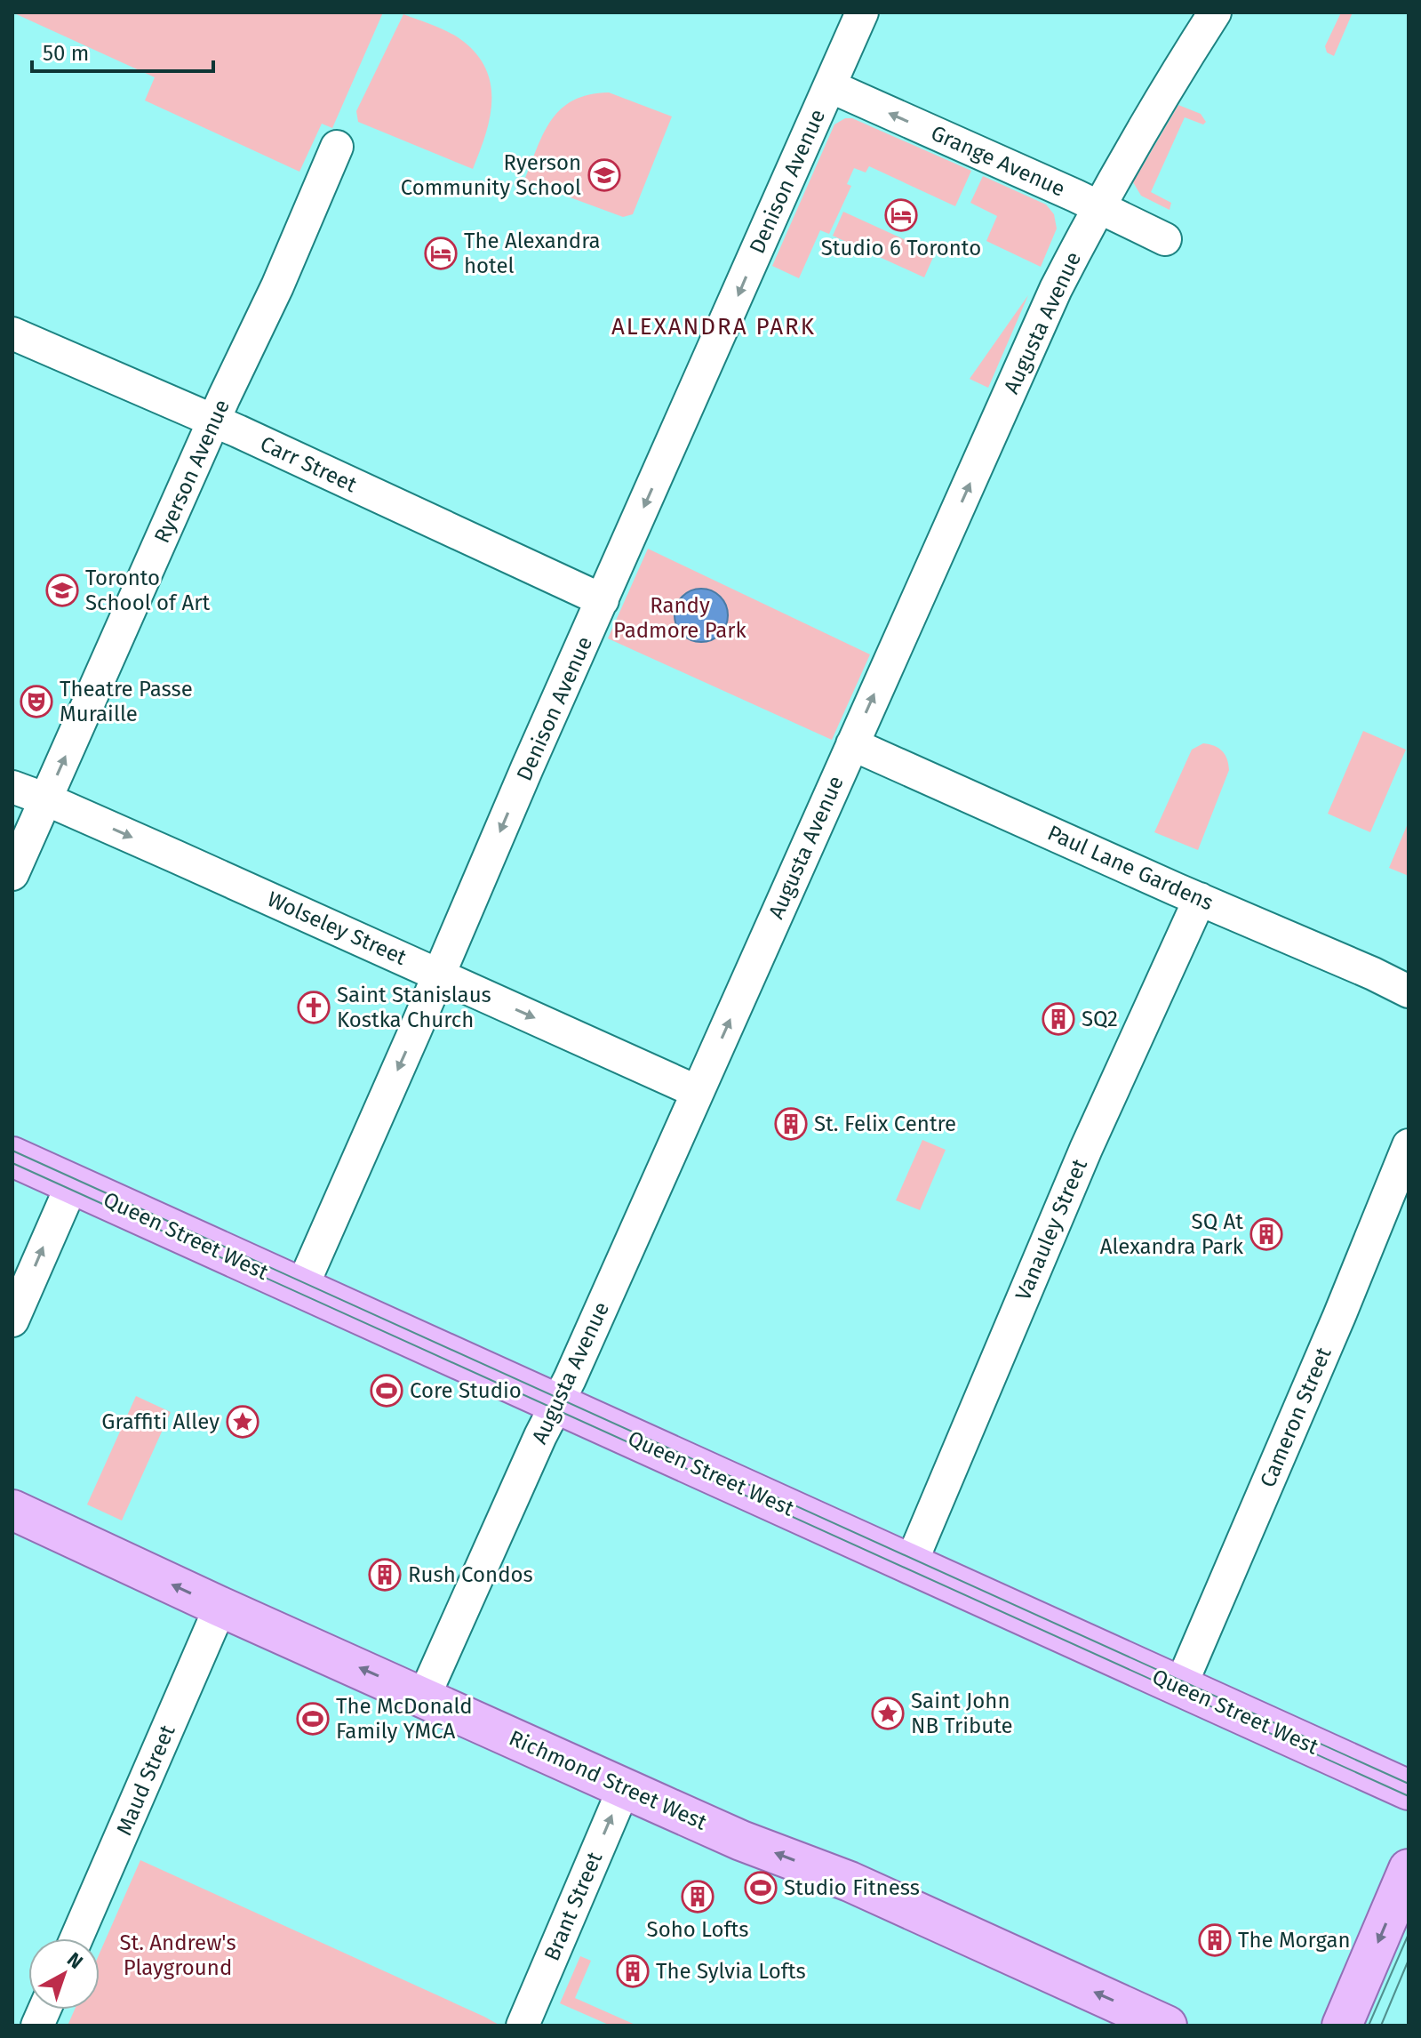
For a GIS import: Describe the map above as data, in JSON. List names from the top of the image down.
{
  "streets": {
    "main road": ["Queen Street West", "Richmond Street West"],
    "street": [
      "Grange Avenue",
      "Denison Avenue",
      "Augusta Avenue",
      "Carr Street",
      "Ryerson Avenue",
      "Paul Lane Gardens",
      "Wolseley Street",
      "Vanauley Street",
      "Cameron Street",
      "Maud Street",
      "Brant Street"
    ]
  },
  "crossings": [
    ["Grange Avenue", "Denison Avenue"],
    ["Grange Avenue", "Augusta Avenue"],
    ["Denison Avenue", "Carr Street"],
    ["Denison Avenue", "Wolseley Street"],
    ["Denison Avenue", "Queen Street West"],
    ["Augusta Avenue", "Paul Lane Gardens"],
    ["Augusta Avenue", "Wolseley Street"],
    ["Augusta Avenue", "Queen Street West"],
    ["Augusta Avenue", "Richmond Street West"],
    ["Carr Street", "Ryerson Avenue"],
    ["Ryerson Avenue", "Wolseley Street"],
    ["Paul Lane Gardens", "Vanauley Street"],
    ["Vanauley Street", "Queen Street West"],
    ["Queen Street West", "Cameron Street"],
    ["Maud Street", "Richmond Street West"],
    ["Richmond Street West", "Brant Street"]
  ],
  "one_way": [
    "Grange Avenue",
    "Denison Avenue",
    "Augusta Avenue",
    "Ryerson Avenue",
    "Wolseley Street",
    "Richmond Street West",
    "Brant Street"
  ],
  "districts": ["ALEXANDRA PARK"],
  "parks": ["Randy Padmore Park", "St. Andrew's Playground"],
  "places": {
    "school or university": ["Ryerson Community School", "Toronto School of Art"],
    "hotel": ["Studio 6 Toronto", "The Alexandra hotel"],
    "theatre": ["Theatre Passe Muraille"],
    "church": ["Saint Stanislaus Kostka Church"],
    "building": [
      "SQ2",
      "St. Felix Centre",
      "SQ At Alexandra Park",
      "Rush Condos",
      "Soho Lofts",
      "The Morgan",
      "The Sylvia Lofts"
    ],
    "sports": ["Core Studio", "The McDonald Family YMCA", "Studio Fitness"],
    "place": ["Graffiti Alley", "Saint John NB Tribute"]
  },
  "scale_bar": "50 m",
  "north": "top right"
}
